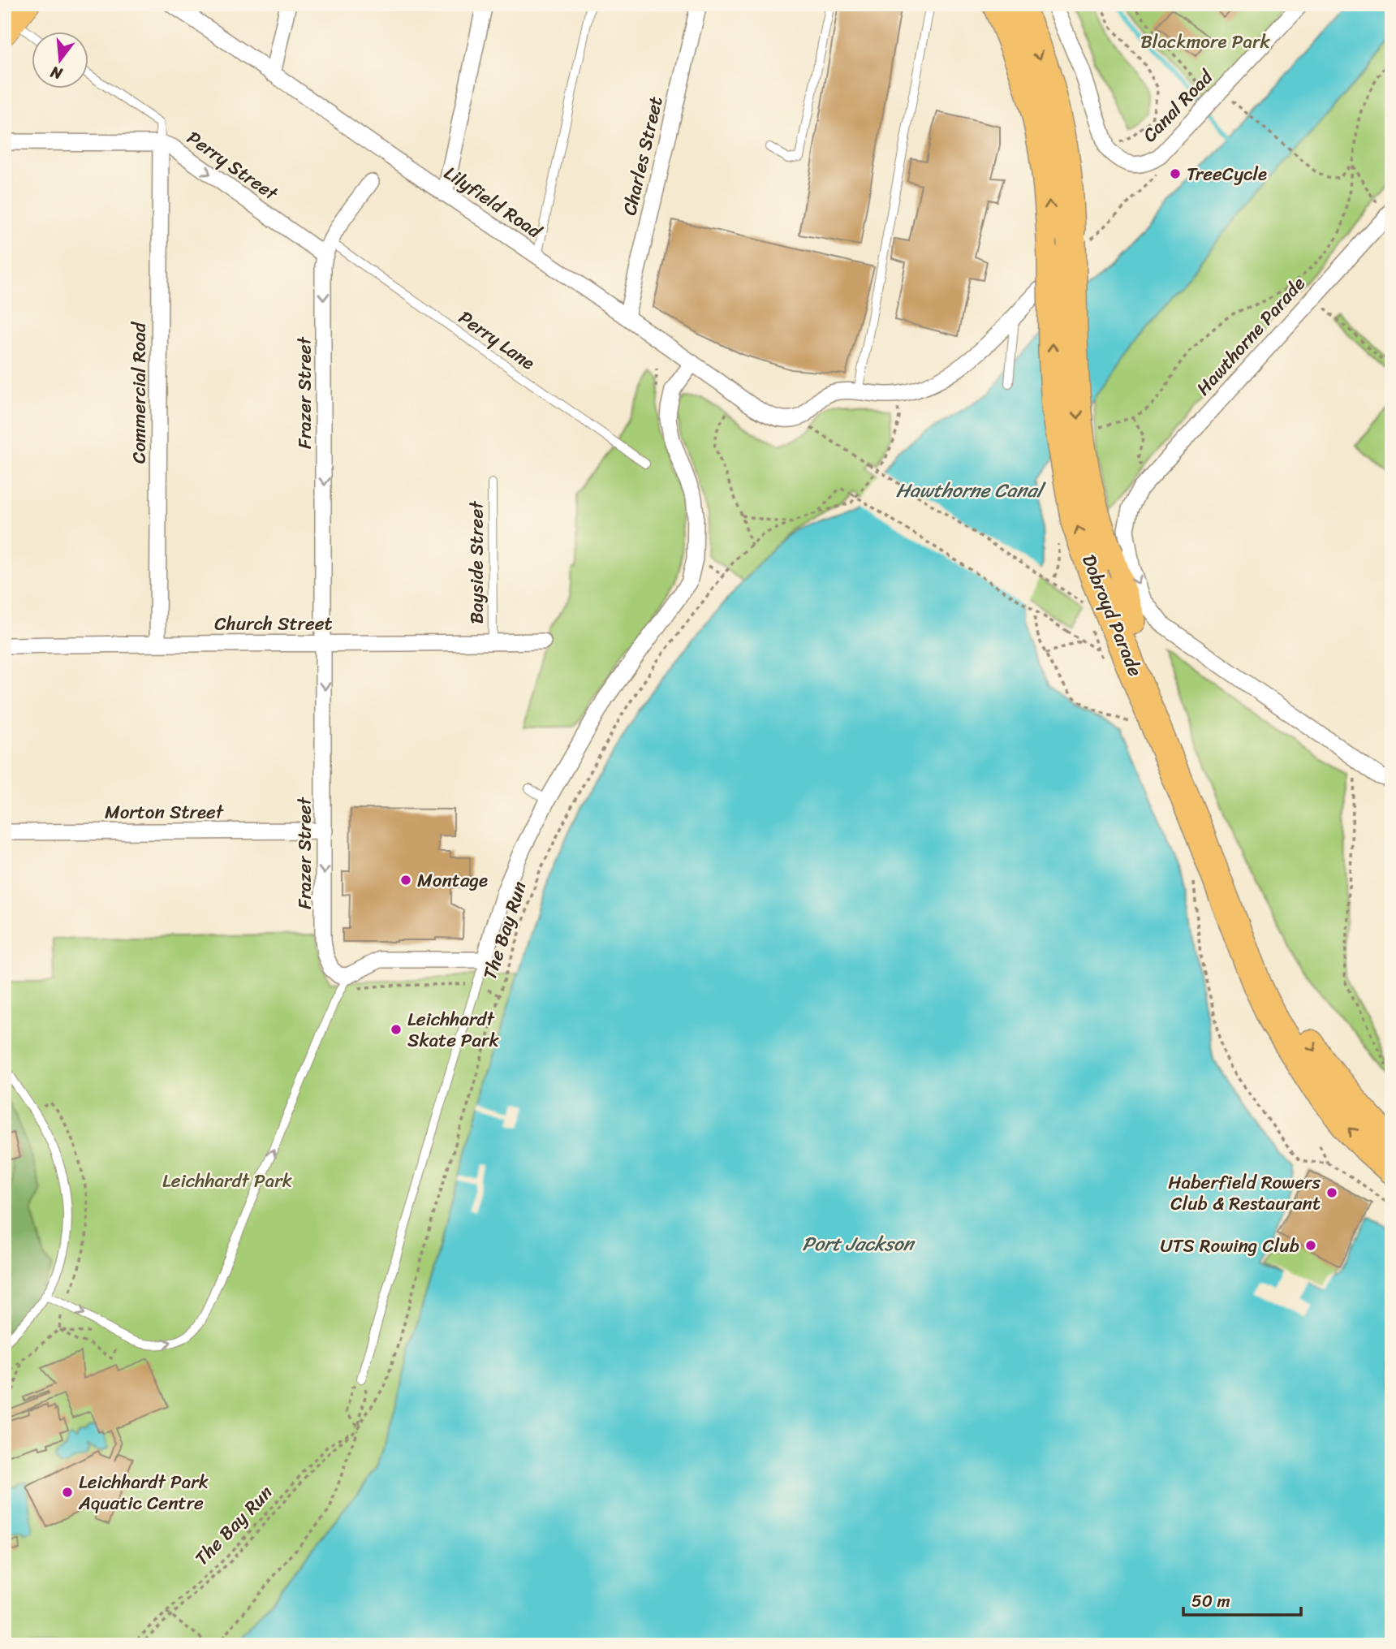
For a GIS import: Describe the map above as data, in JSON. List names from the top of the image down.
{
  "streets": {
    "highway": ["Dobroyd Parade"],
    "street": [
      "Canal Road",
      "Charles Street",
      "Perry Street",
      "Lilyfield Road",
      "Hawthorne Parade",
      "Commercial Road",
      "Frazer Street",
      "Church Street",
      "Morton Street"
    ],
    "lane": ["Perry Lane", "Bayside Street"],
    "path": ["The Bay Run"]
  },
  "crossings": [
    ["Charles Street", "Lilyfield Road"],
    ["Perry Street", "Perry Lane"],
    ["Perry Street", "Commercial Road"],
    ["Perry Street", "Frazer Street"],
    ["Hawthorne Parade", "Dobroyd Parade"],
    ["Perry Lane", "Frazer Street"],
    ["Commercial Road", "Church Street"],
    ["Frazer Street", "Church Street"],
    ["Frazer Street", "Morton Street"],
    ["Bayside Street", "Church Street"]
  ],
  "one_way": ["Perry Street", "Frazer Street"],
  "water": ["Hawthorne Canal", "Port Jackson"],
  "parks": ["Blackmore Park", "Leichhardt Park"],
  "places": [
    "TreeCycle",
    "Montage",
    "Leichhardt Skate Park",
    "Haberfield Rowers Club & Restaurant",
    "UTS Rowing Club",
    "Leichhardt Park Aquatic Centre"
  ],
  "scale_bar": "50 m",
  "north": "bottom"
}
